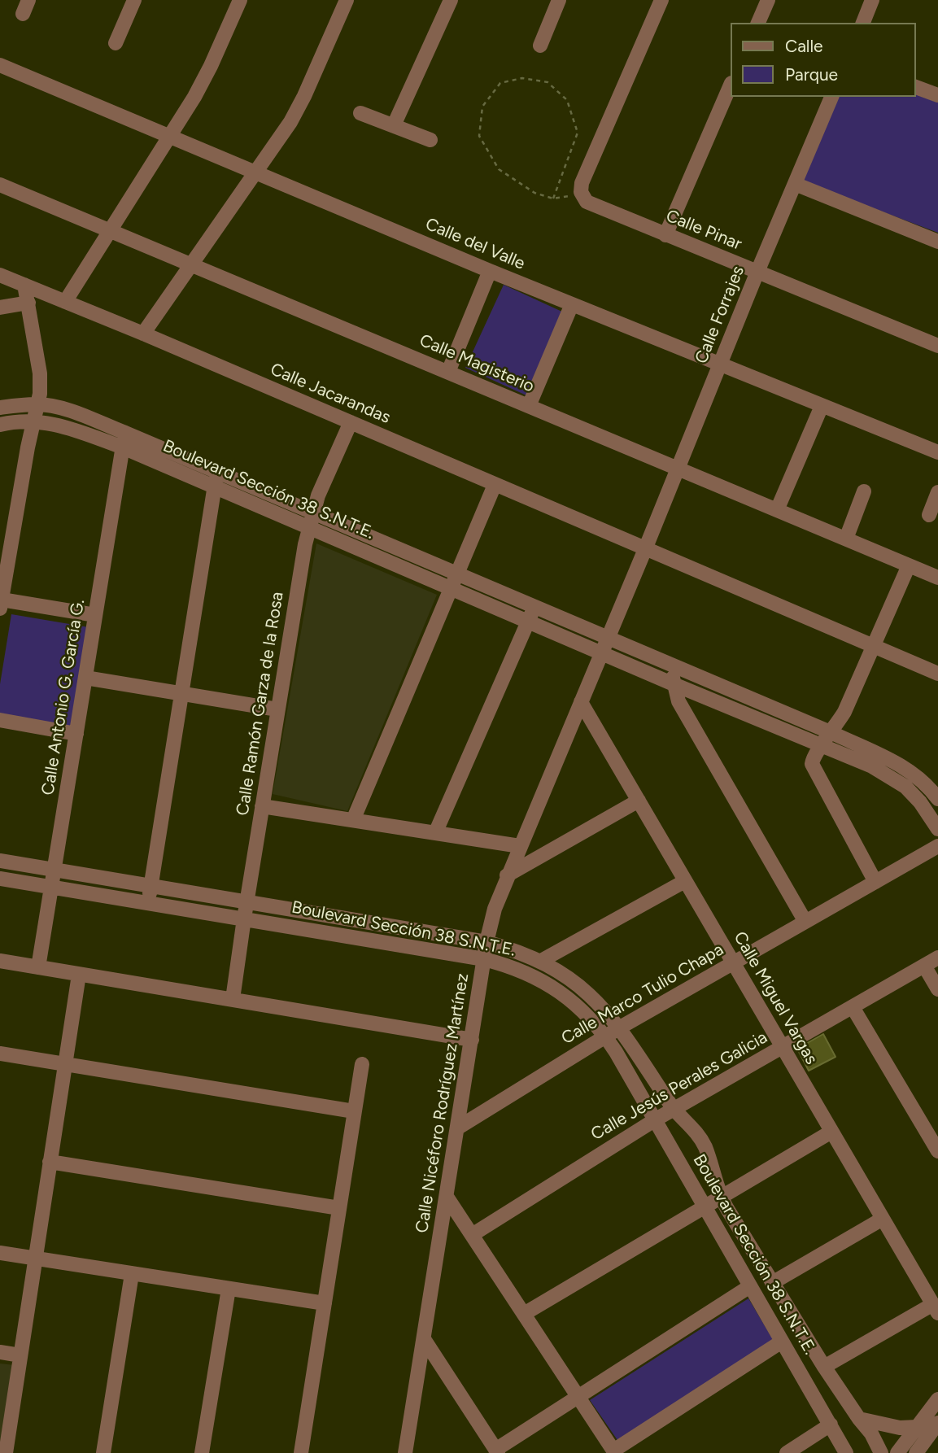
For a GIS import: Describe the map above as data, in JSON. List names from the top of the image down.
{
  "streets": {
    "street": [
      "Calle Pinar",
      "Calle del Valle",
      "Calle Forrajes",
      "Calle Magisterio",
      "Calle Jacarandas",
      "Boulevard Sección 38 S.N.T.E.",
      "Calle Antonio G. García G.",
      "Calle Ramón Garza de la Rosa",
      "Calle Marco Tulio Chapa",
      "Calle Miguel Vargas",
      "Calle Jesús Perales Galicia",
      "Calle Nicéforo Rodríguez Martínez"
    ]
  },
  "crossings": [
    ["Calle Pinar", "Calle Forrajes"],
    ["Calle del Valle", "Calle Forrajes"],
    ["Calle Forrajes", "Calle Magisterio"],
    ["Calle Forrajes", "Calle Jacarandas"],
    ["Calle Forrajes", "Calle Nicéforo Rodríguez Martínez"],
    ["Calle Jacarandas", "Calle Ramón Garza de la Rosa"],
    ["Calle Jacarandas", "Calle Nicéforo Rodríguez Martínez"],
    ["Boulevard Sección 38 S.N.T.E.", "Calle Antonio G. García G."],
    ["Boulevard Sección 38 S.N.T.E.", "Calle Ramón Garza de la Rosa"],
    ["Boulevard Sección 38 S.N.T.E.", "Calle Marco Tulio Chapa"],
    ["Boulevard Sección 38 S.N.T.E.", "Calle Jesús Perales Galicia"],
    ["Boulevard Sección 38 S.N.T.E.", "Calle Nicéforo Rodríguez Martínez"],
    ["Calle Marco Tulio Chapa", "Calle Miguel Vargas"],
    ["Calle Marco Tulio Chapa", "Calle Nicéforo Rodríguez Martínez"],
    ["Calle Miguel Vargas", "Calle Jesús Perales Galicia"],
    ["Calle Miguel Vargas", "Calle Nicéforo Rodríguez Martínez"]
  ],
  "legend": ["Calle", "Parque"]
}
